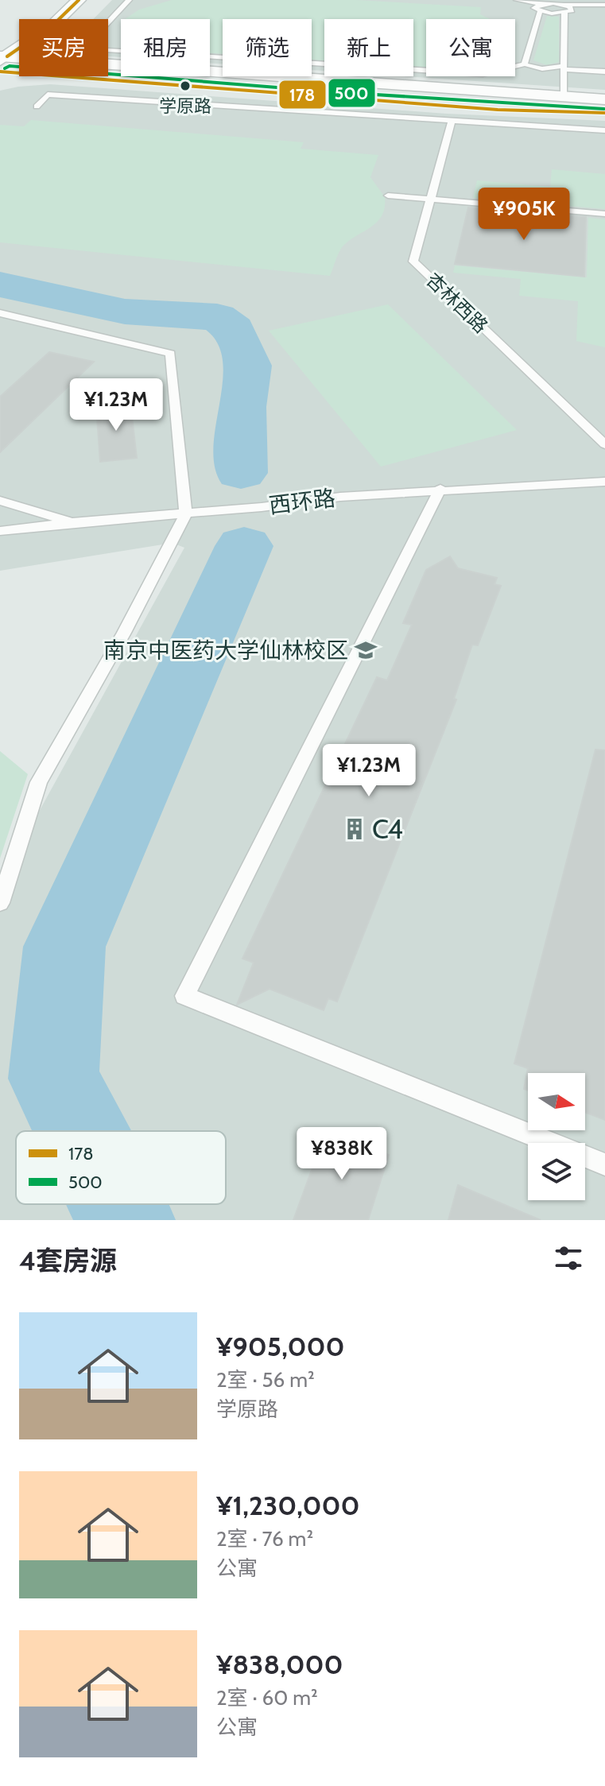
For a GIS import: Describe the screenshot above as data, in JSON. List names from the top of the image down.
{
  "streets": {
    "lane": ["杏林西路", "西环路"]
  },
  "places": {
    "other": ["学原路"],
    "school or university": ["南京中医药大学仙林校区"],
    "building": ["C4"]
  },
  "lines": ["transit line 178", "transit line 500"],
  "legend": ["178", "500"],
  "north": "right",
  "page": {
    "chip": [
      "买房",
      "租房",
      "筛选",
      "新上",
      "公寓"
    ],
    "price": [
      "¥905K",
      "¥1.23M",
      "¥1.23M",
      "¥838K"
    ],
    "heading": "4套房源",
    "list": [
      {
        "name": "¥905,000",
        "note": "2室 · 56 m² · 学原路"
      },
      {
        "name": "¥1,230,000",
        "note": "2室 · 76 m² · 公寓"
      },
      {
        "name": "¥838,000",
        "note": "2室 · 60 m² · 公寓"
      }
    ]
  }
}
